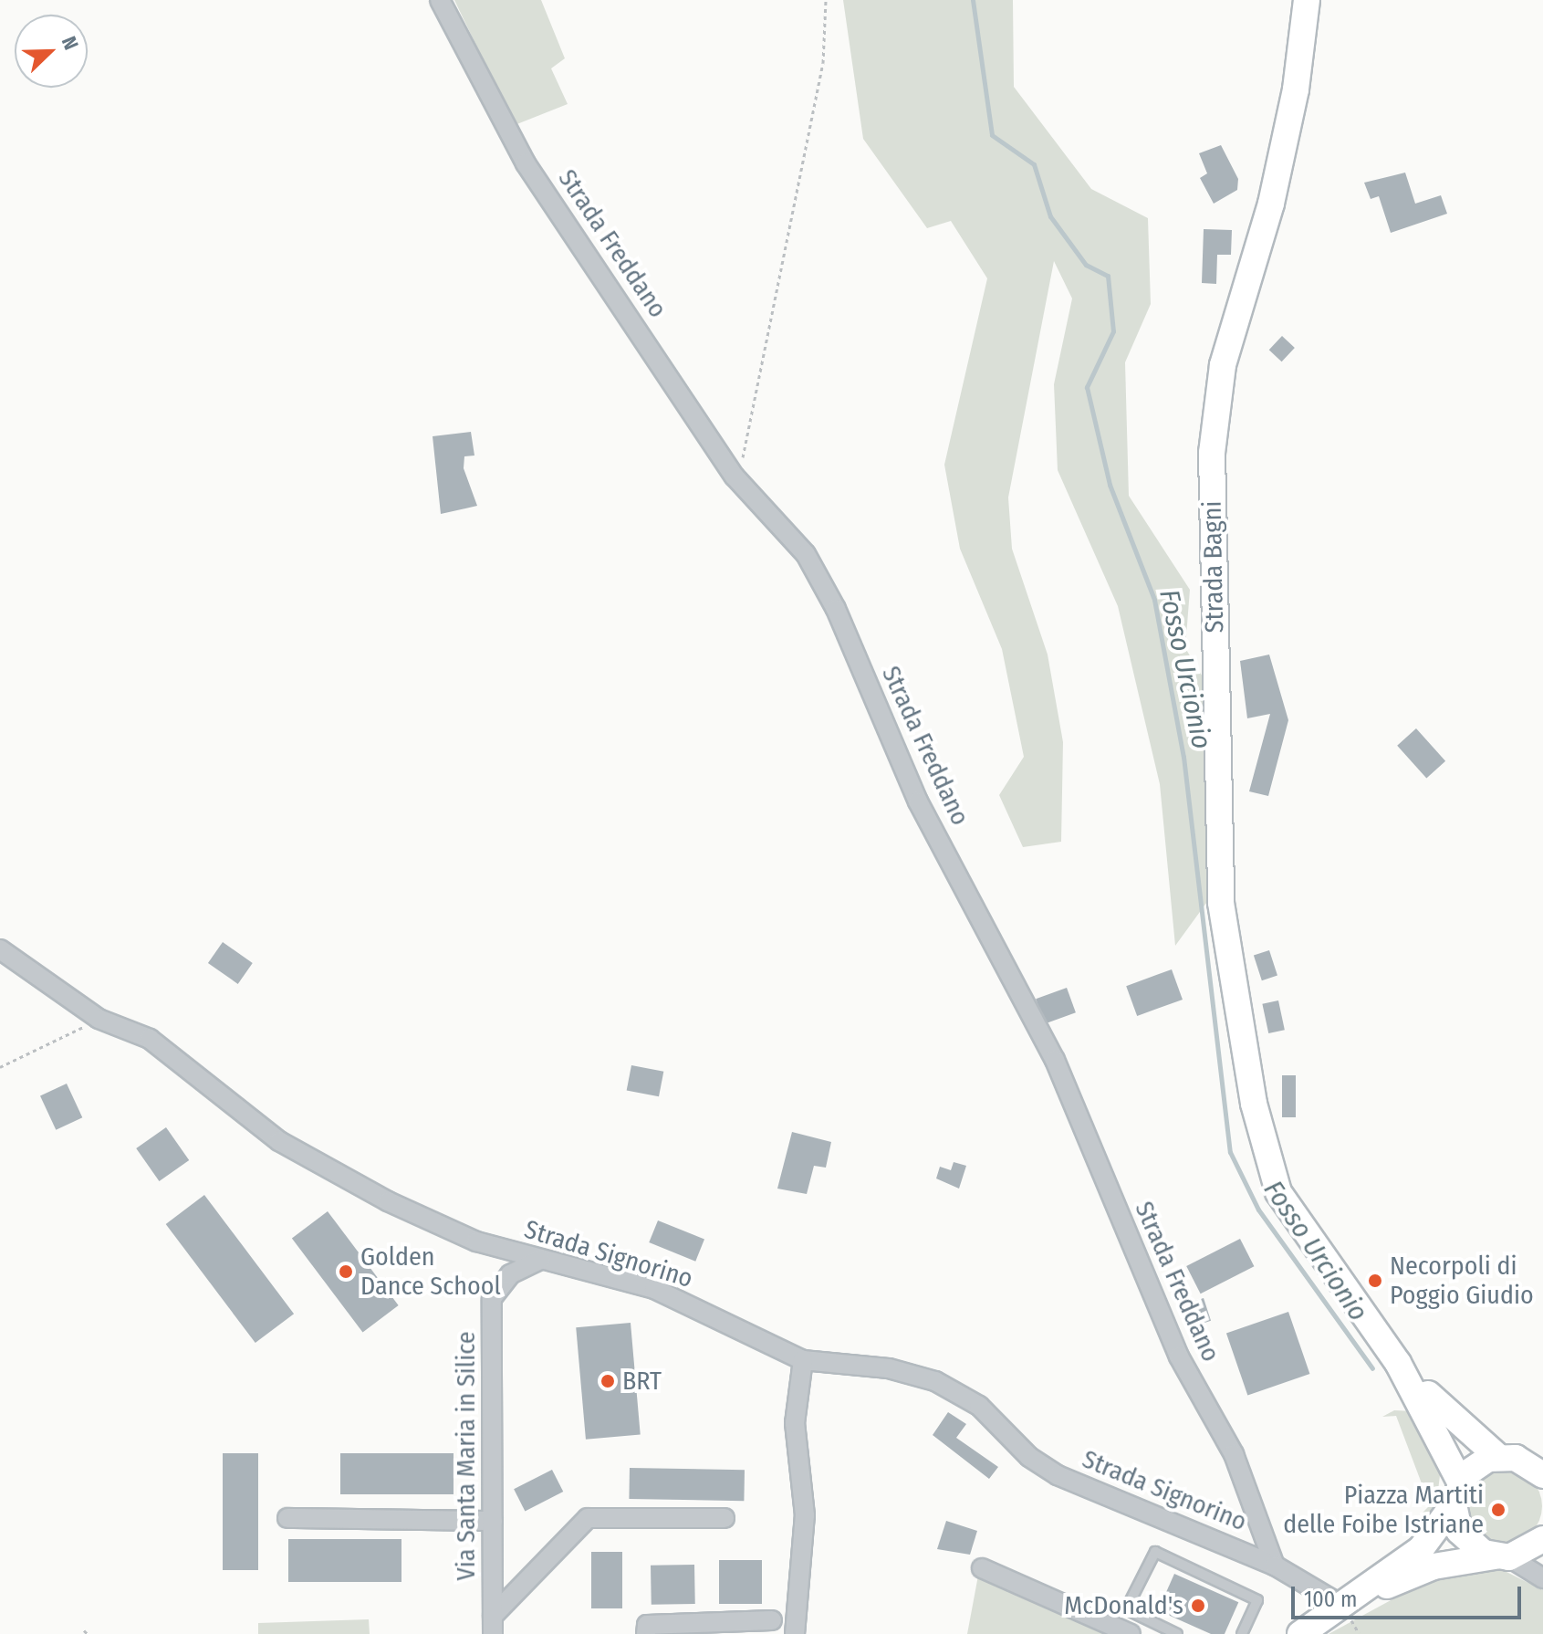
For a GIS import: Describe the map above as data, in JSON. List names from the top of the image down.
{
  "streets": {
    "street": [
      "Strada Freddano",
      "Strada Bagni",
      "Strada Signorino",
      "Via Santa Maria in Silice"
    ]
  },
  "crossings": [
    ["Strada Freddano", "Strada Signorino"],
    ["Strada Signorino", "Via Santa Maria in Silice"]
  ],
  "water": ["Fosso Urcionio"],
  "places": [
    "Golden Dance School",
    "Necorpoli di Poggio Giudio",
    "BRT",
    "Piazza Martiti delle Foibe Istriane",
    "McDonald's"
  ],
  "scale_bar": "100 m",
  "north": "top right"
}
